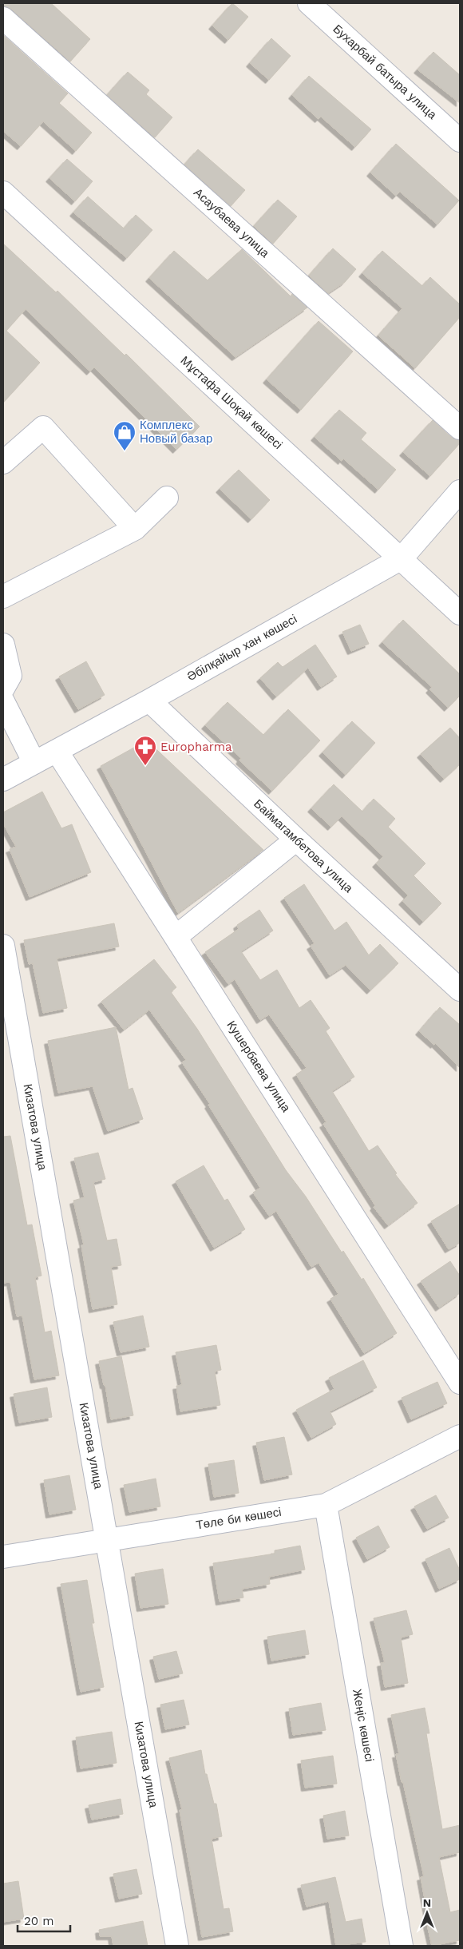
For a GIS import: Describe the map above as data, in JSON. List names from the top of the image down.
{
  "streets": {
    "street": [
      "Бухарбай батыра улица",
      "Асаубаева улица",
      "Мұстафа Шоқай көшесі",
      "Әбілқайыр хан көшесі",
      "Баймагамбетова улица",
      "Кушербаева улица",
      "Кизатова улица",
      "Төле би көшесі",
      "Жеңіс көшесі"
    ]
  },
  "crossings": [
    ["Мұстафа Шоқай көшесі", "Әбілқайыр хан көшесі"],
    ["Әбілқайыр хан көшесі", "Баймагамбетова улица"],
    ["Әбілқайыр хан көшесі", "Кушербаева улица"],
    ["Кизатова улица", "Төле би көшесі"],
    ["Төле би көшесі", "Жеңіс көшесі"]
  ],
  "places": {
    "shop": ["Комплекс Новый базар"],
    "pharmacy": ["Europharma"]
  },
  "scale_bar": "20 m",
  "north": "top"
}
